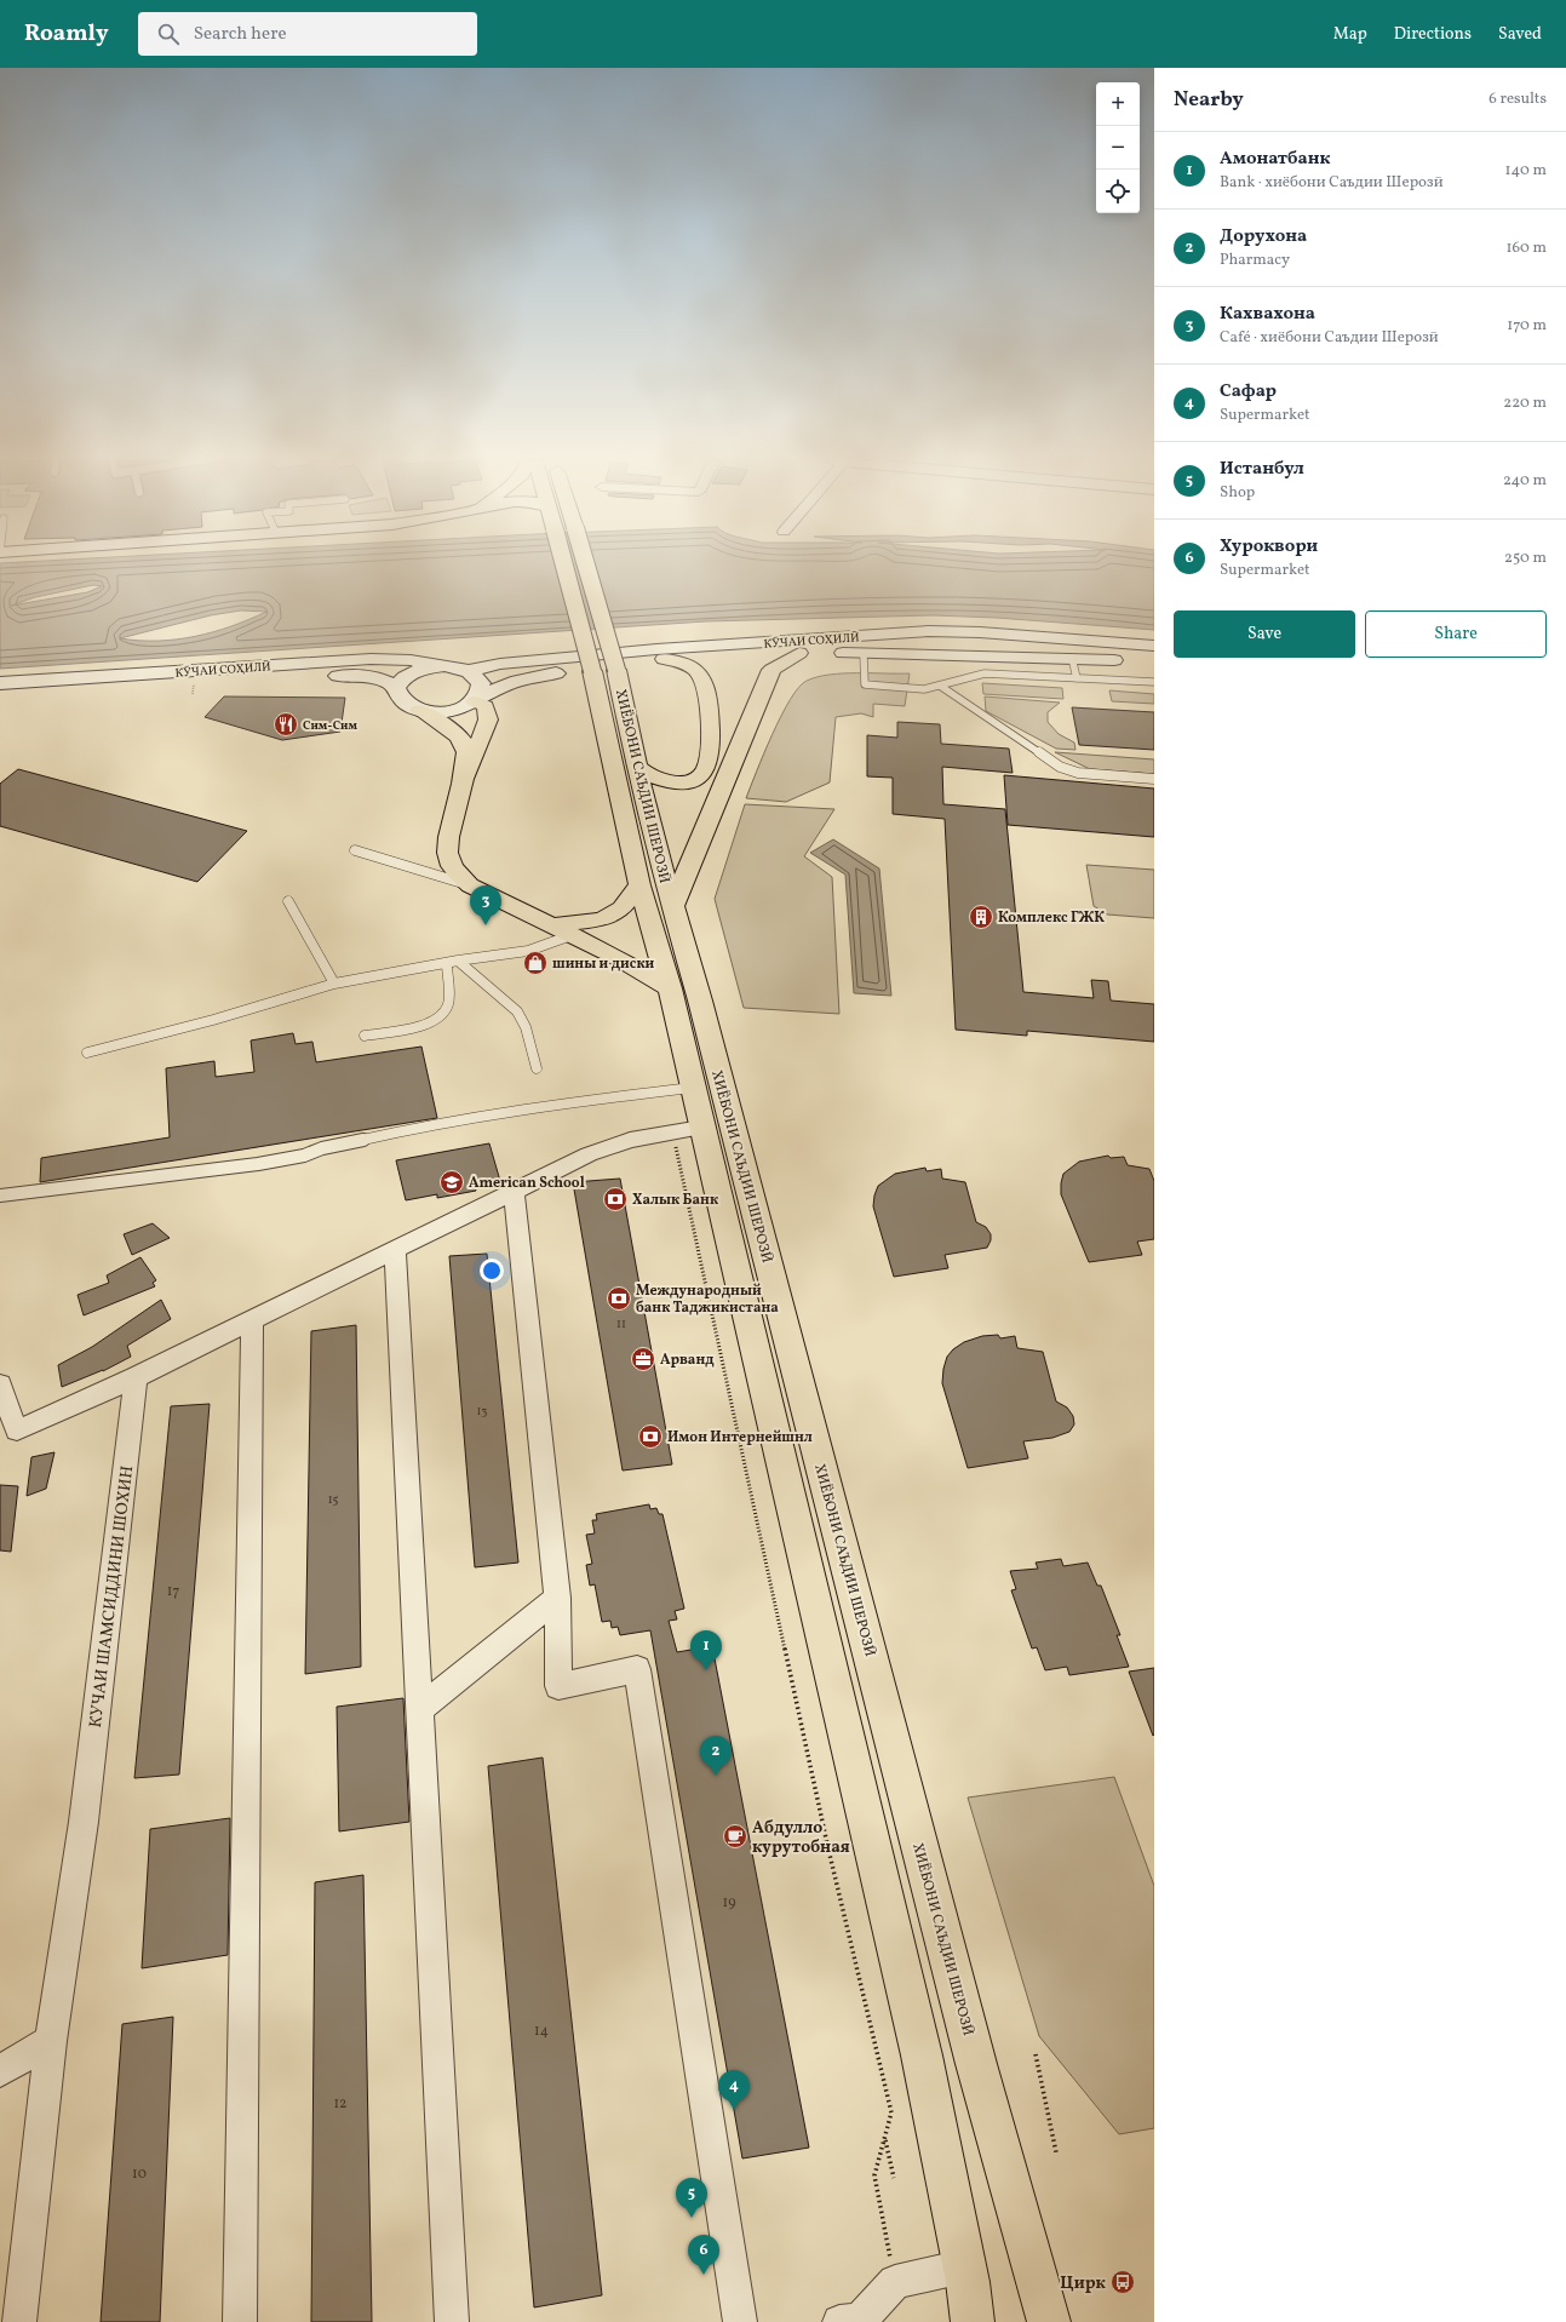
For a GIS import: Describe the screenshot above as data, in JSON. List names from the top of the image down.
{
  "streets": {
    "highway": ["ХИЁБОНИ САЪДИИ ШЕРОЗӢ"],
    "main road": ["КӮЧАИ СОҲИЛӢ"],
    "street": ["КУЧАИ ШАМСИДДИНИ ШОХИН"]
  },
  "places": {
    "restaurant": ["Сим-Сим"],
    "building": ["Комплекс ГЖК"],
    "shop": ["шины и диски"],
    "school or university": ["American School"],
    "bank": ["Халык Банк", "Международный банк Таджикистана", "Имон Интернейшнл"],
    "office": ["Арванд"],
    "cafe": ["Абдулло курутобная"],
    "bus stop": ["Цирк"]
  },
  "house_numbers": [
    "11",
    "13",
    "15",
    "17",
    "19",
    "14",
    "12",
    "10"
  ],
  "page": {
    "header": "Roamly",
    "search": "Search here",
    "nav": ["Map", "Directions", "Saved"],
    "heading": ["Nearby", "6 results"],
    "map_buttons": ["+", "−"],
    "list": [
      {
        "mark": "1",
        "name": "Амонатбанк",
        "note": "Bank · хиёбони Саъдии Шерозӣ",
        "value": "140 m"
      },
      {
        "mark": "2",
        "name": "Дорухона",
        "note": "Pharmacy",
        "value": "160 m"
      },
      {
        "mark": "3",
        "name": "Кахвахона",
        "note": "Café · хиёбони Саъдии Шерозӣ",
        "value": "170 m"
      },
      {
        "mark": "4",
        "name": "Сафар",
        "note": "Supermarket",
        "value": "220 m"
      },
      {
        "mark": "5",
        "name": "Истанбул",
        "note": "Shop",
        "value": "240 m"
      },
      {
        "mark": "6",
        "name": "Хуроквори",
        "note": "Supermarket",
        "value": "250 m"
      }
    ],
    "buttons": ["Save", "Share"],
    "pins": [
      "3",
      "1",
      "2",
      "4",
      "5",
      "6"
    ]
  }
}
